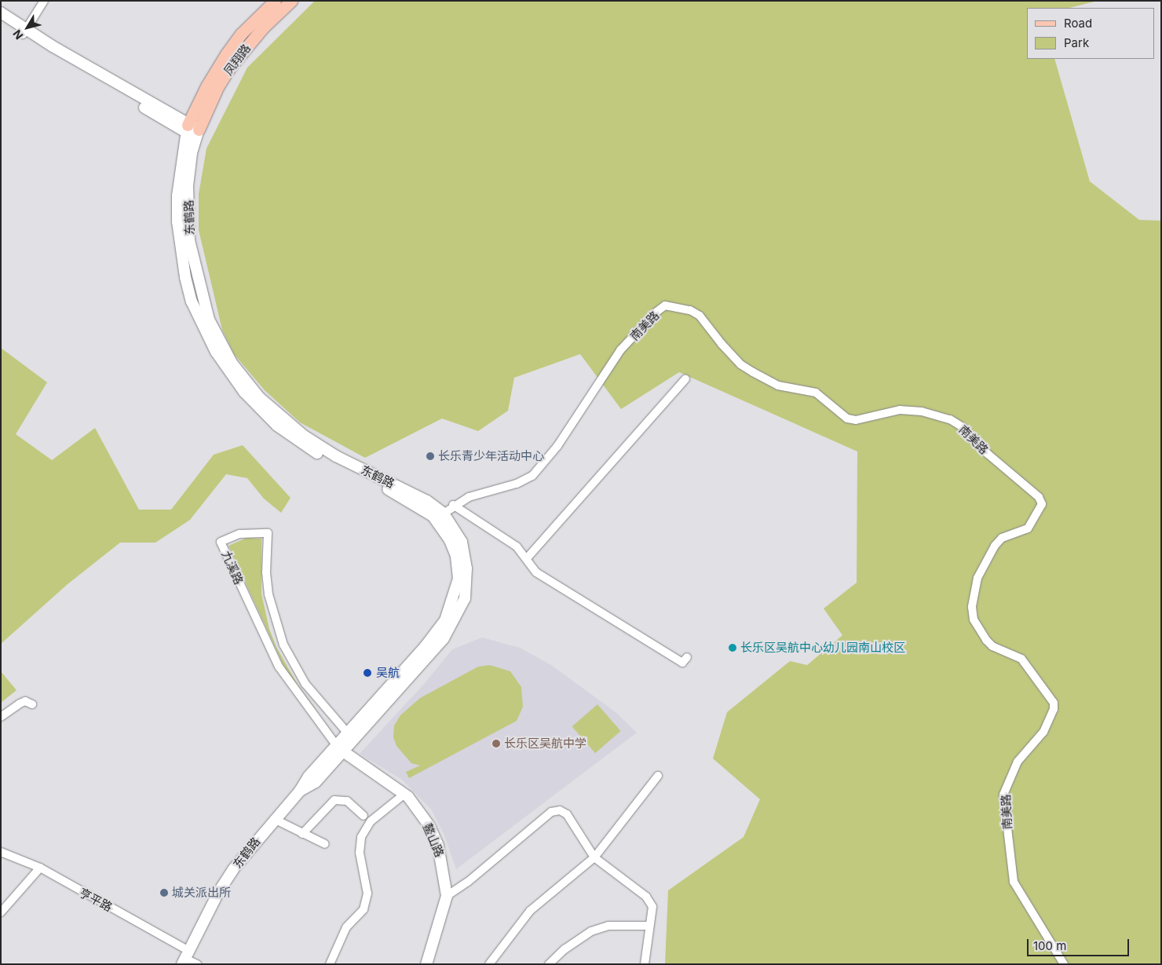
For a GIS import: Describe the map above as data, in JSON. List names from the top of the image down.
{
  "streets": {
    "main road": ["凤翔路", "东鹤路", "鳌山路"],
    "street": ["南美路", "九溪路", "亨平路"]
  },
  "crossings": [
    ["凤翔路", "东鹤路"],
    ["东鹤路", "南美路"],
    ["东鹤路", "九溪路"],
    ["东鹤路", "鳌山路"],
    ["东鹤路", "亨平路"],
    ["九溪路", "鳌山路"]
  ],
  "places": [
    "长乐青少年活动中心",
    "长乐区吴航中心幼儿园南山校区",
    "吴航",
    "长乐区吴航中学",
    "城关派出所"
  ],
  "legend": ["Road", "Park"],
  "scale_bar": "100 m",
  "north": "bottom left"
}
